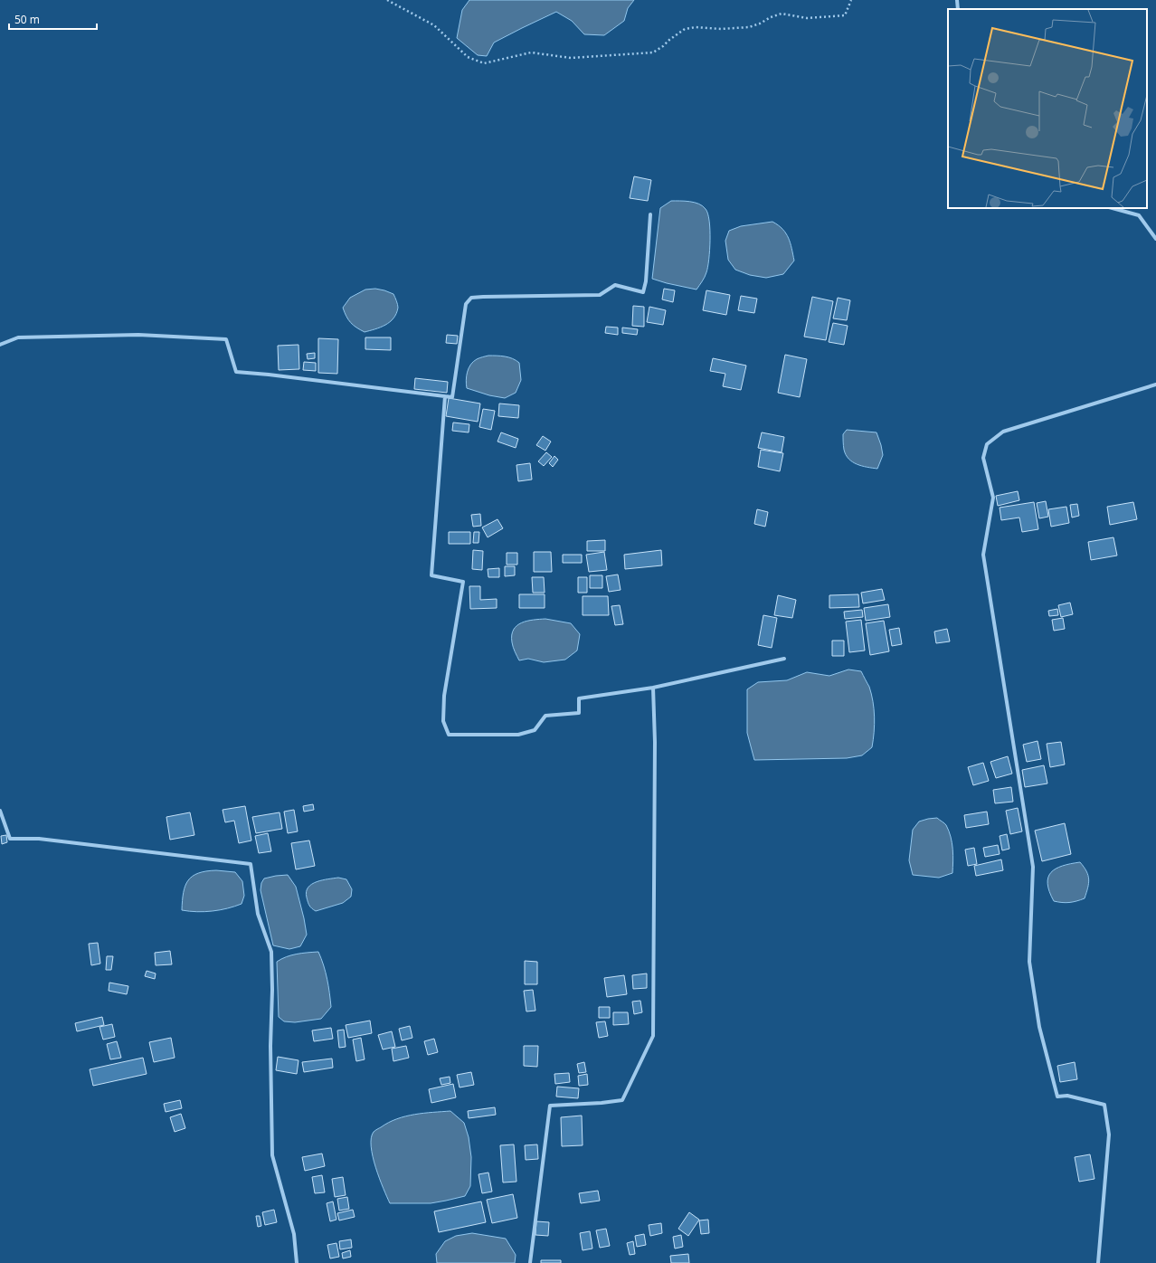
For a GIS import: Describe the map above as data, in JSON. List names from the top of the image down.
{
  "scale_bar": "50 m"
}
